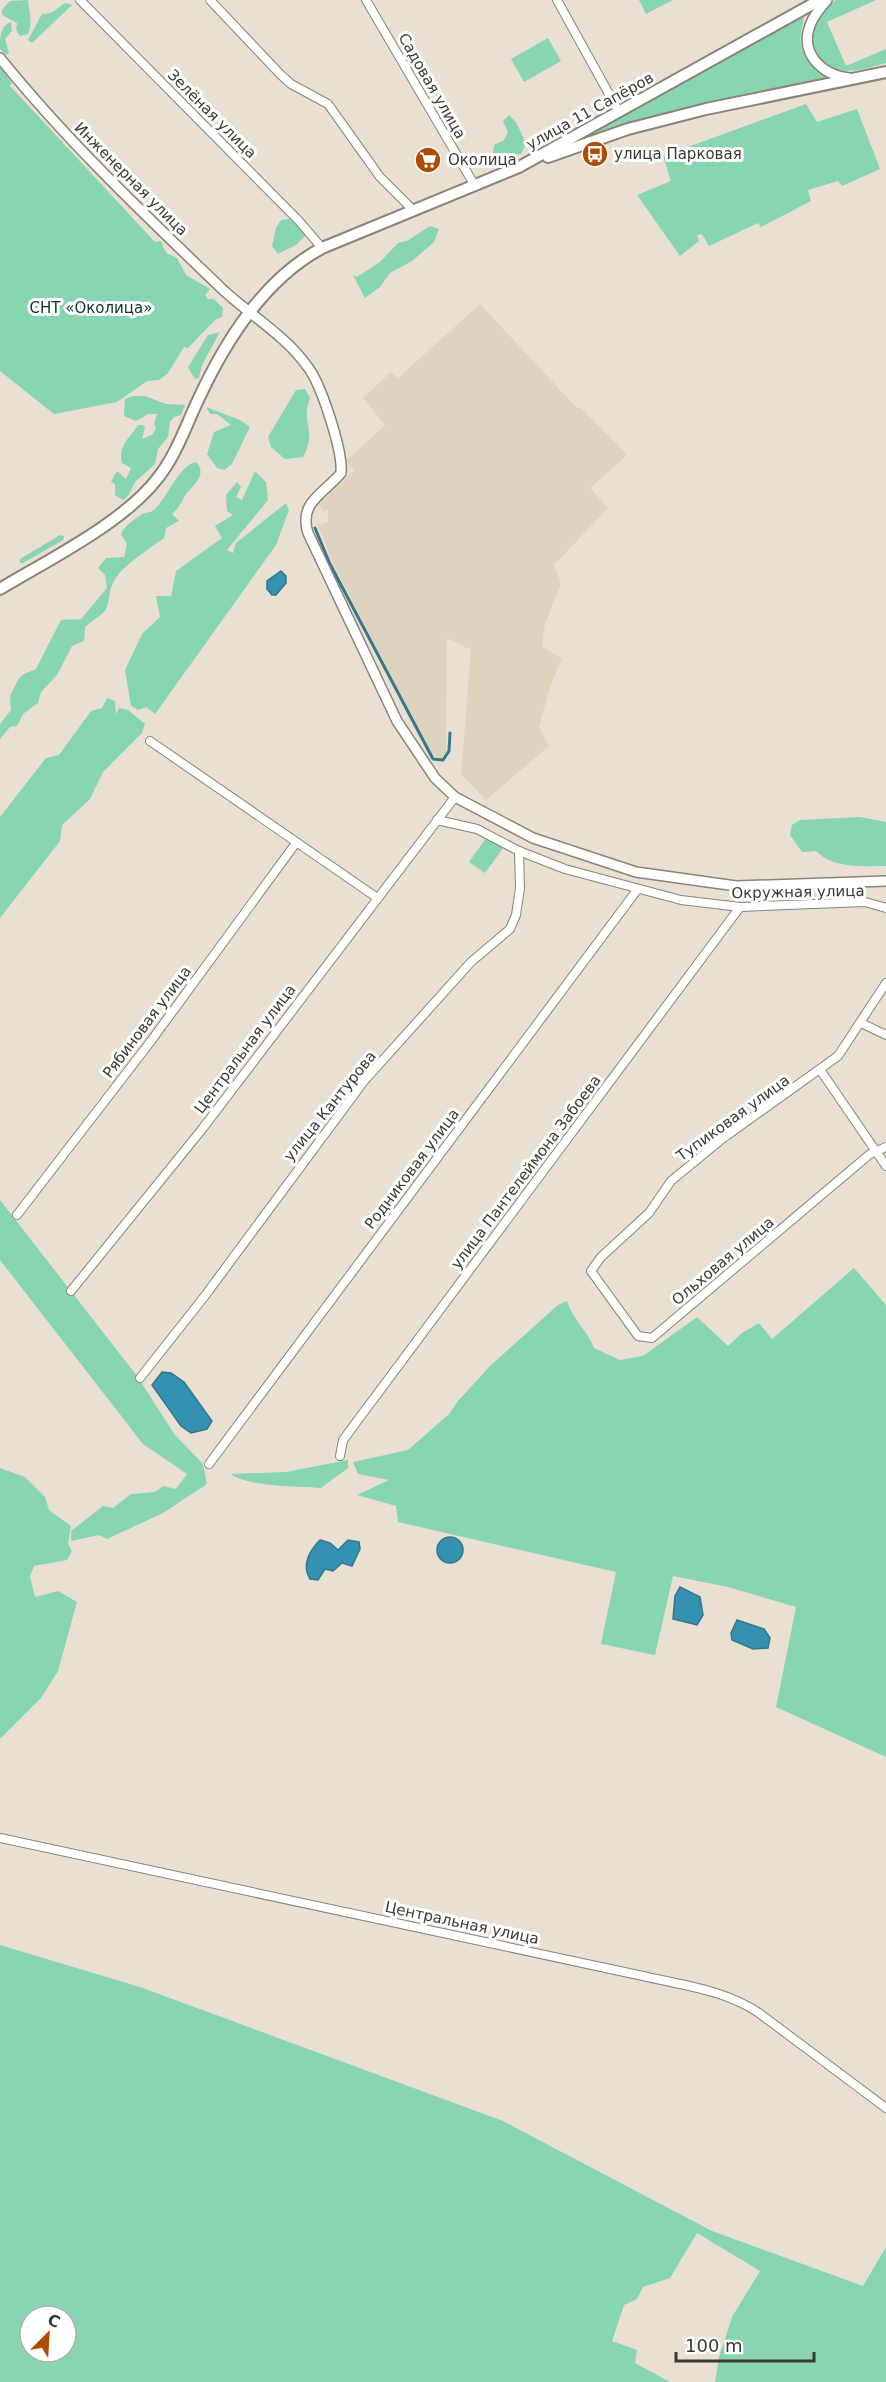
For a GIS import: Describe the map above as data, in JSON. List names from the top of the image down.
{
  "streets": {
    "main road": ["улица 11 Сапёров"],
    "street": [
      "Садовая улица",
      "Зелёная улица",
      "Инженерная улица",
      "Окружная улица",
      "Рябиновая улица",
      "Центральная улица",
      "улица Кантурова",
      "Тупиковая улица",
      "Родниковая улица",
      "улица Пантелеймона Забоева",
      "Ольховая улица"
    ]
  },
  "crossings": [
    ["Садовая улица", "улица 11 Сапёров"],
    ["улица 11 Сапёров", "Зелёная улица"],
    ["улица 11 Сапёров", "Инженерная улица"],
    ["Инженерная улица", "Центральная улица"],
    ["Окружная улица", "Центральная улица"],
    ["Окружная улица", "улица Кантурова"],
    ["Окружная улица", "Родниковая улица"],
    ["Окружная улица", "улица Пантелеймона Забоева"],
    ["Тупиковая улица", "Ольховая улица"]
  ],
  "parks": ["СНТ «Околица»"],
  "places": {
    "bus stop": ["улица Парковая"],
    "supermarket": ["Околица"]
  },
  "scale_bar": "100 m",
  "north": "top right"
}
